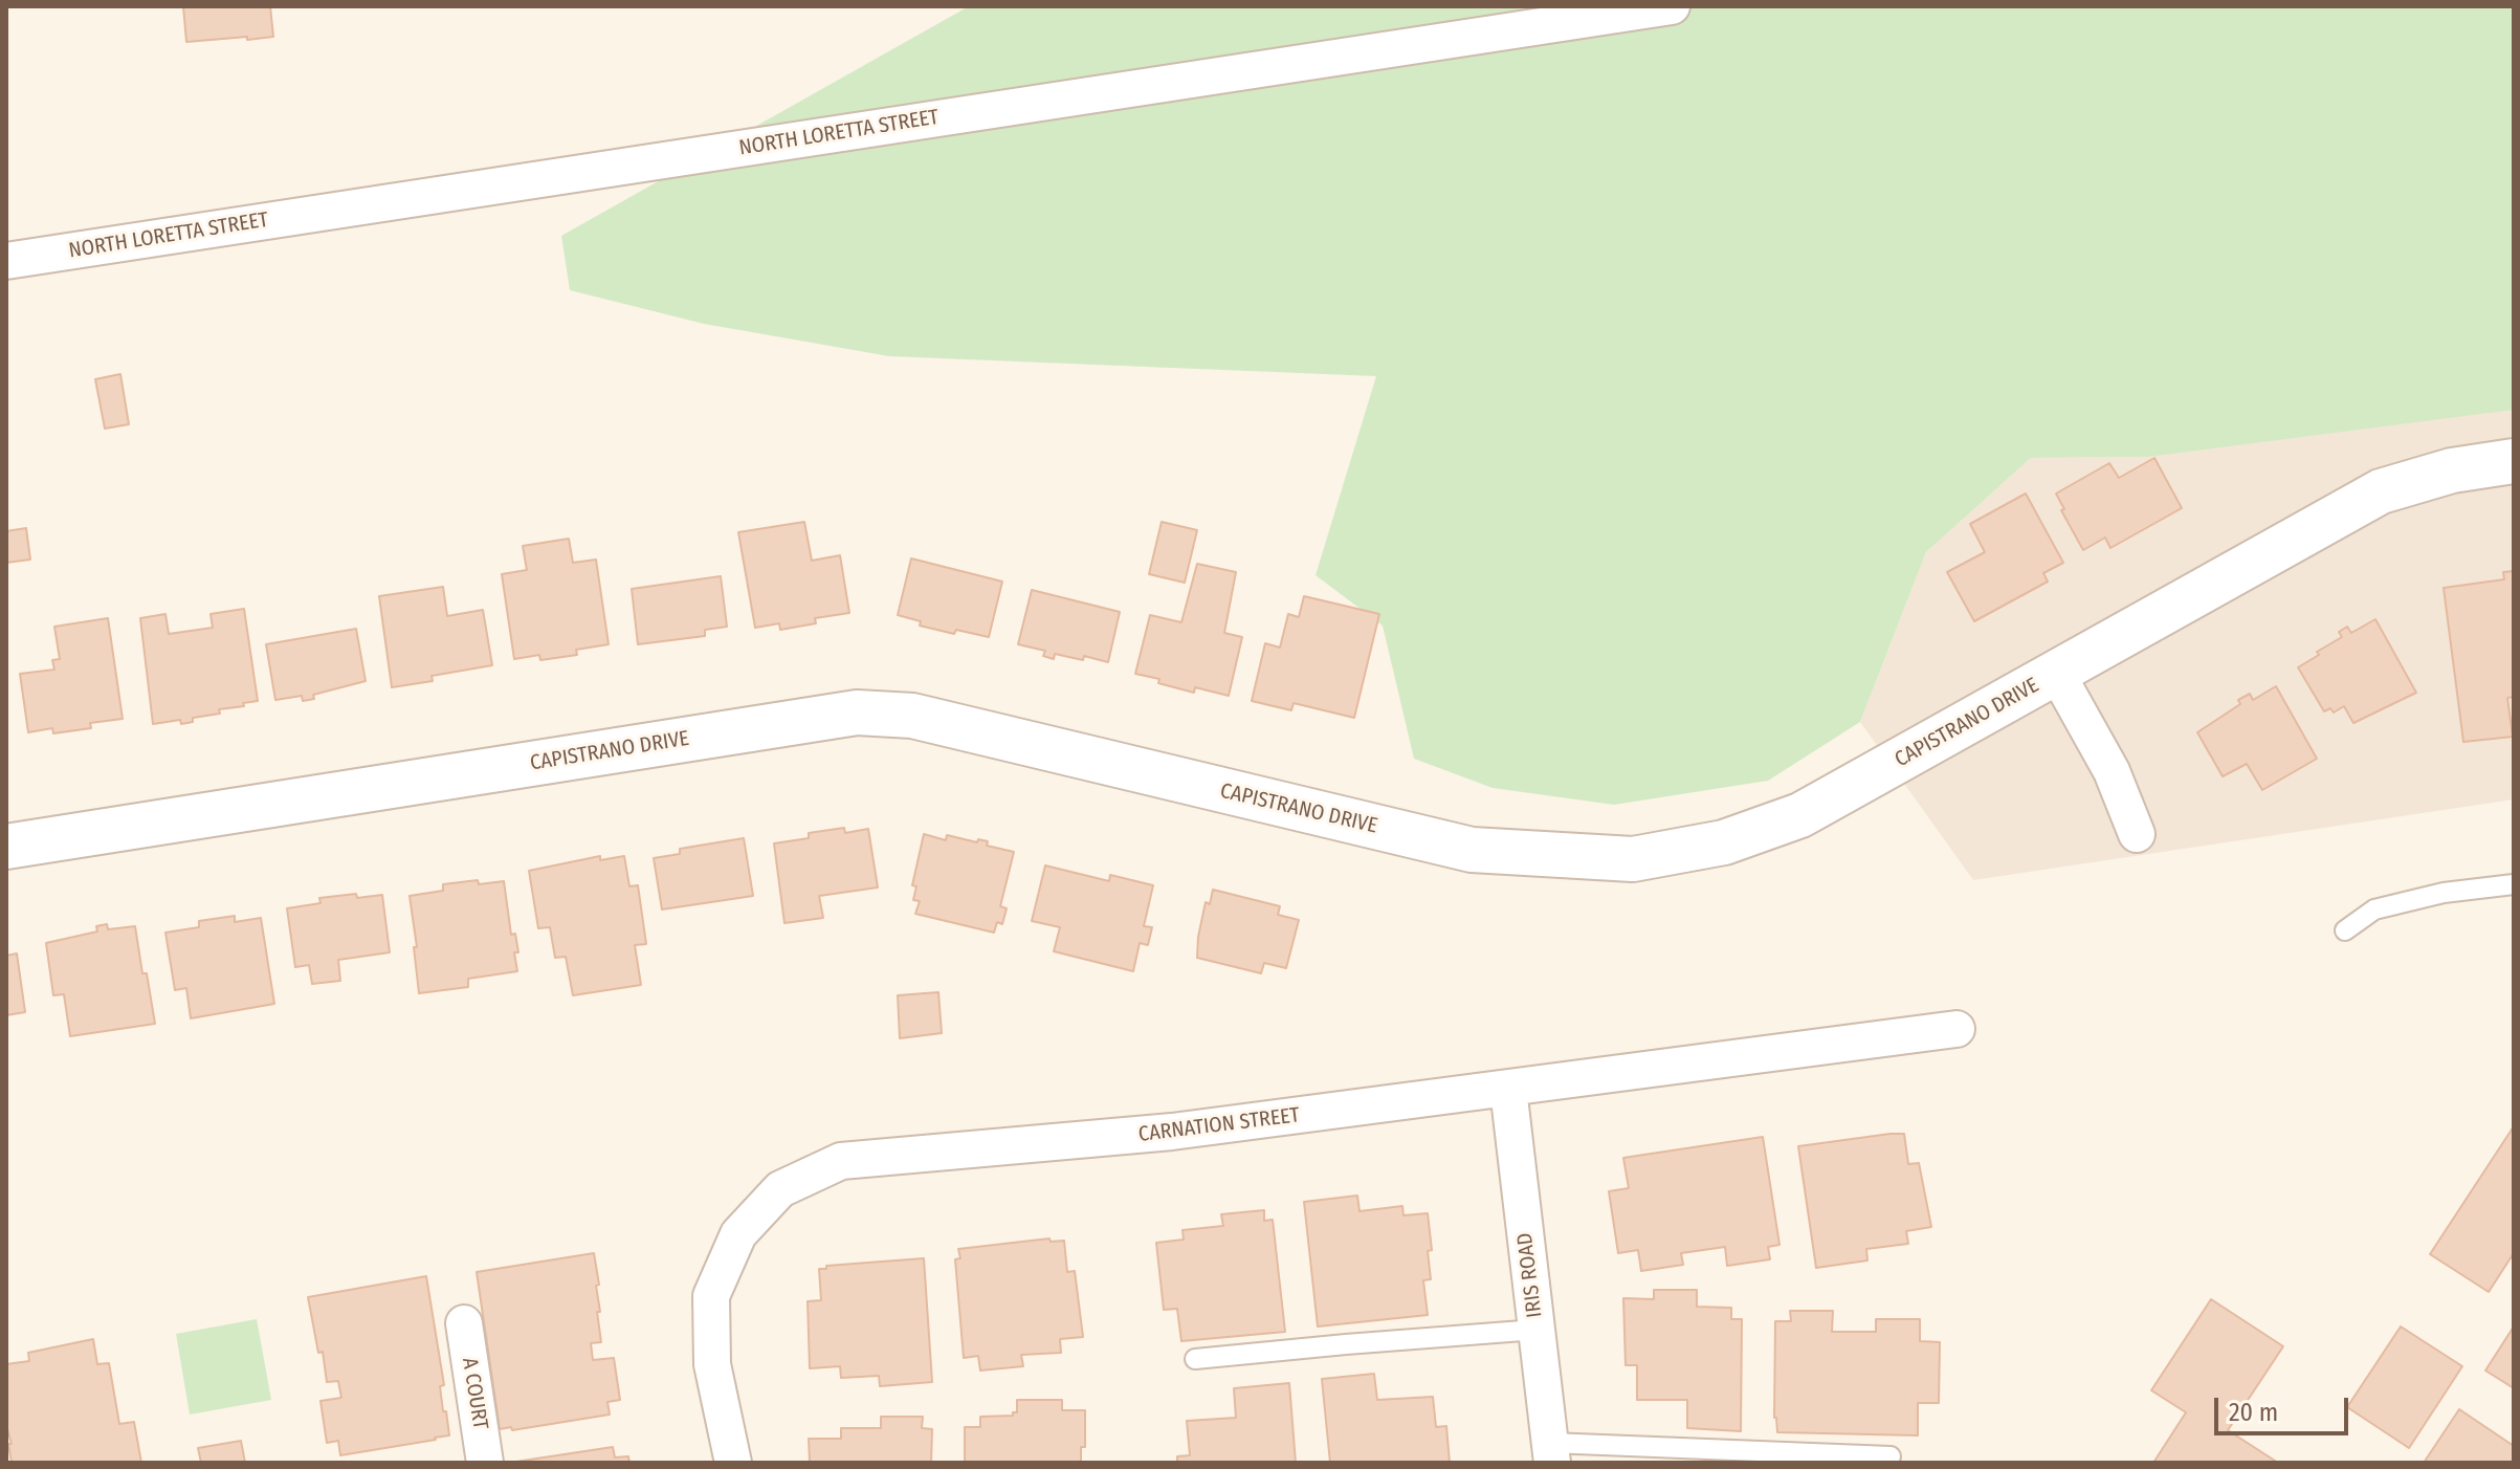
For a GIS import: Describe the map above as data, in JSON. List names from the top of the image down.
{
  "streets": {
    "street": [
      "NORTH LORETTA STREET",
      "CAPISTRANO DRIVE",
      "CARNATION STREET",
      "IRIS ROAD",
      "A COURT"
    ]
  },
  "crossings": [
    ["CARNATION STREET", "IRIS ROAD"]
  ],
  "scale_bar": "20 m"
}
